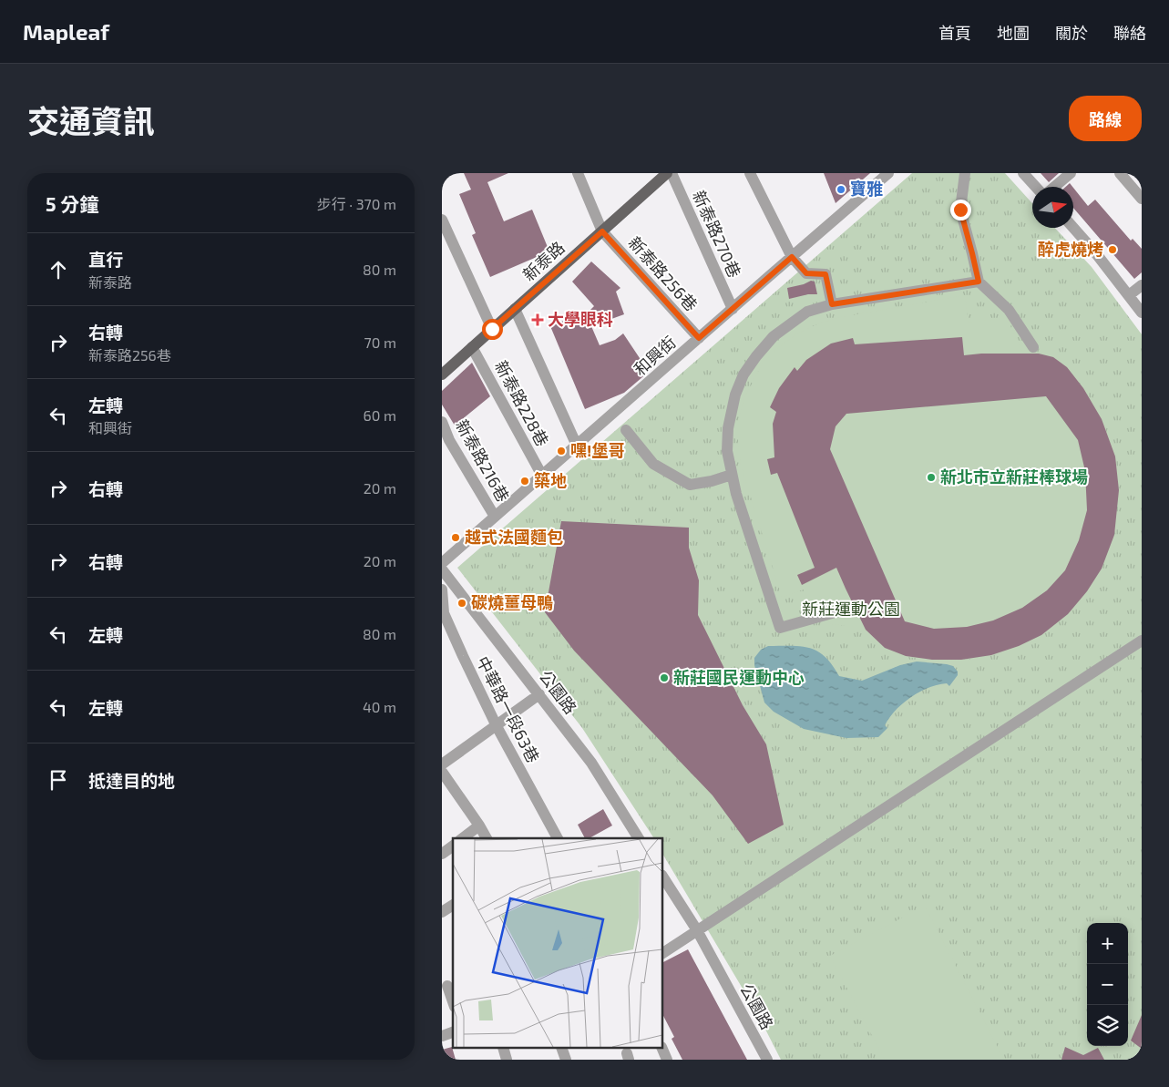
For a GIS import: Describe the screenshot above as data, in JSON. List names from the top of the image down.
{
  "streets": {
    "main road": ["新泰路"],
    "street": [
      "新泰路270巷",
      "新泰路256巷",
      "和興街",
      "新泰路228巷",
      "新泰路216巷",
      "公園路",
      "中華路一段63巷"
    ]
  },
  "crossings": [
    ["新泰路270巷", "和興街"],
    ["新泰路", "新泰路256巷"],
    ["新泰路", "新泰路228巷"],
    ["新泰路256巷", "和興街"],
    ["和興街", "新泰路228巷"],
    ["和興街", "新泰路216巷"]
  ],
  "parks": ["新莊運動公園"],
  "places": {
    "other": [
      "寶雅",
      "醉虎燒烤",
      "嘿!堡哥",
      "新北市立新莊棒球場",
      "築地",
      "越式法國麵包",
      "碳燒薑母鴨",
      "新莊國民運動中心"
    ],
    "health": ["大學眼科"]
  },
  "north": "right",
  "page": {
    "header": "Mapleaf",
    "nav": [
      "首頁",
      "地圖",
      "關於",
      "聯絡"
    ],
    "title": "交通資訊",
    "buttons": "路線",
    "heading": ["5 分鐘", "步行 · 370 m"],
    "list": [
      ["直行", "新泰路", "80 m"],
      ["右轉", "新泰路256巷", "70 m"],
      ["左轉", "和興街", "60 m"],
      ["右轉", "20 m"],
      ["右轉", "20 m"],
      ["左轉", "80 m"],
      ["左轉", "40 m"],
      "抵達目的地"
    ],
    "map_buttons": ["+", "−"]
  }
}
